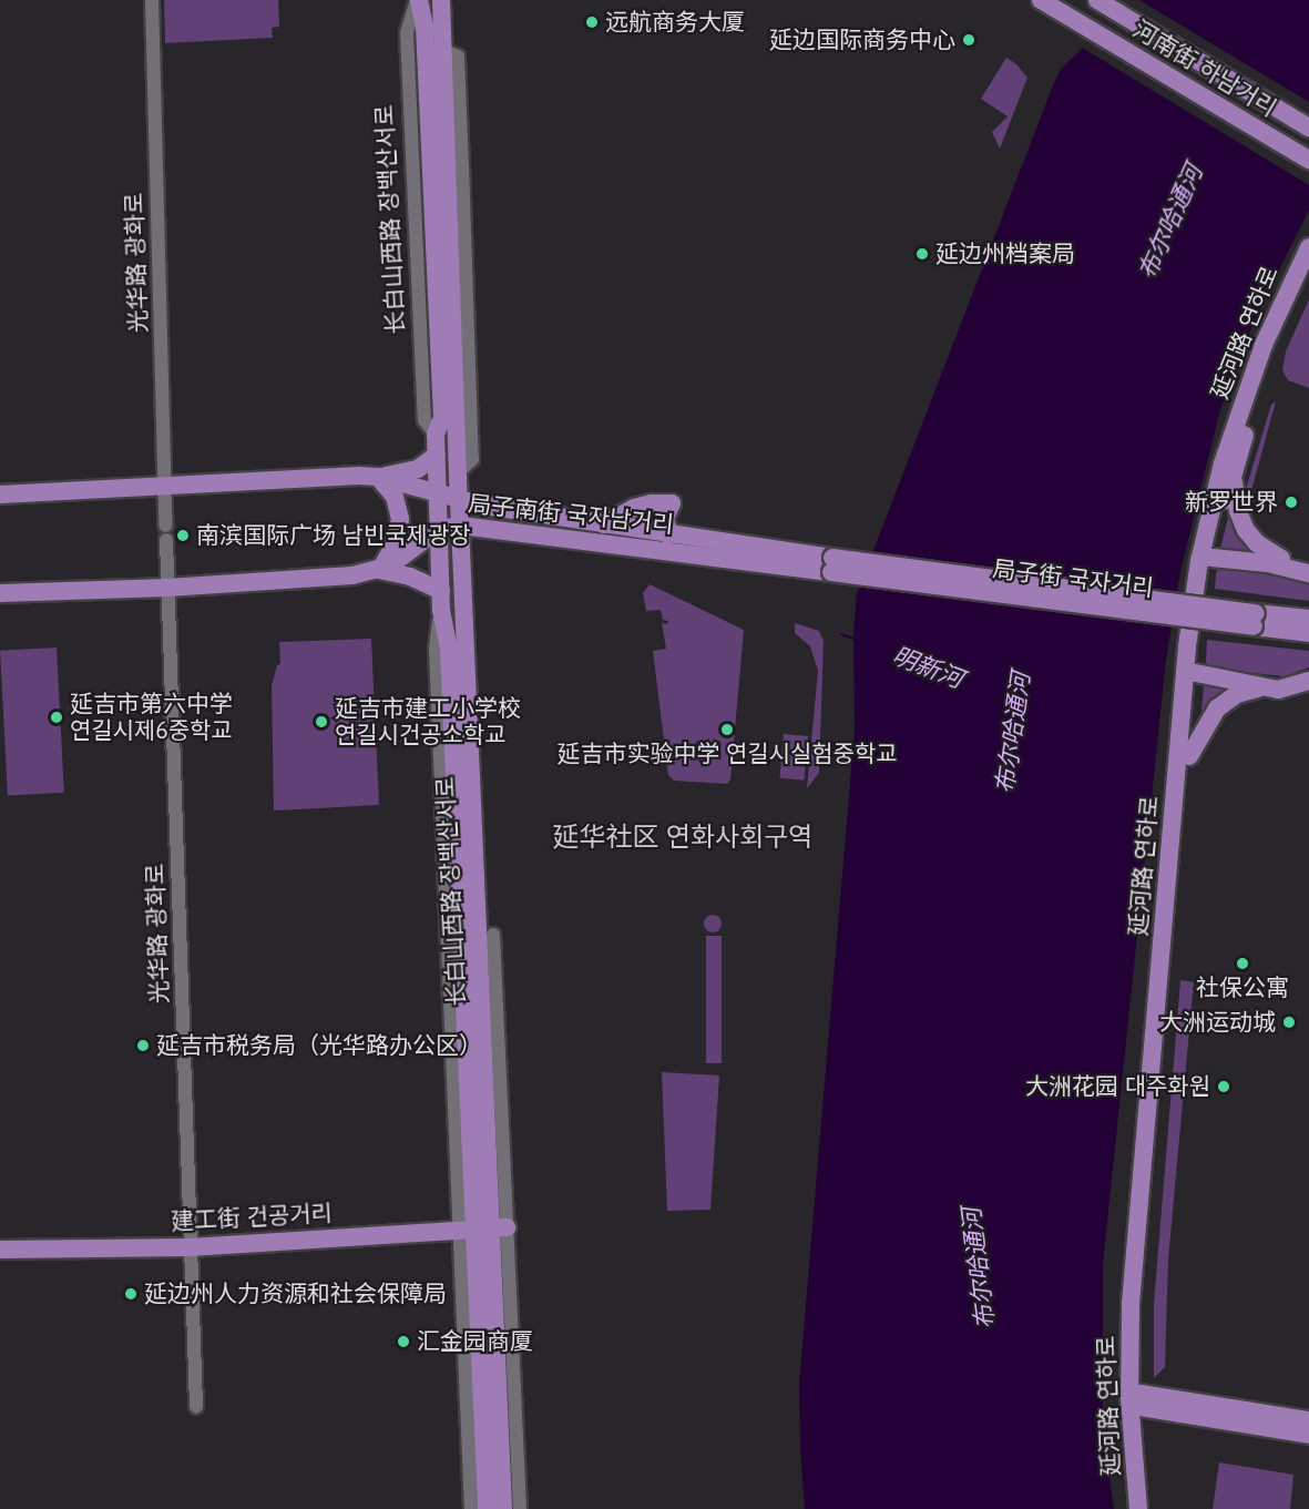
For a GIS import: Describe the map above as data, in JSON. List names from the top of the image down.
{
  "streets": {
    "main road": [
      "河南街 하남거리",
      "长白山西路 장백산서로",
      "延河路 연하로",
      "局子南街 국자남거리",
      "局子街 국자거리",
      "建工街 건공거리"
    ],
    "street": ["光华路 광화로"]
  },
  "crossings": [
    ["长白山西路 장백산서로", "局子南街 국자남거리"],
    ["长白山西路 장백산서로", "建工街 건공거리"],
    ["光华路 광화로", "局子南街 국자남거리"],
    ["光华路 광화로", "建工街 건공거리"],
    ["局子南街 국자남거리", "局子街 국자거리"]
  ],
  "districts": ["延华社区 연화사회구역"],
  "water": ["布尔哈通河", "明新河"],
  "places": [
    "远航商务大厦",
    "延边国际商务中心",
    "延边州档案局",
    "新罗世界",
    "南滨国际广场 남빈국제광장",
    "延吉市第六中学 연길시제6중학교",
    "延吉市建工小学校 연길시건공소학교",
    "延吉市实验中学 연길시실험중학교",
    "社保公寓",
    "大洲运动城",
    "延吉市税务局（光华路办公区）",
    "大洲花园 대주화원",
    "延边州人力资源和社会保障局",
    "汇金园商厦"
  ]
}
